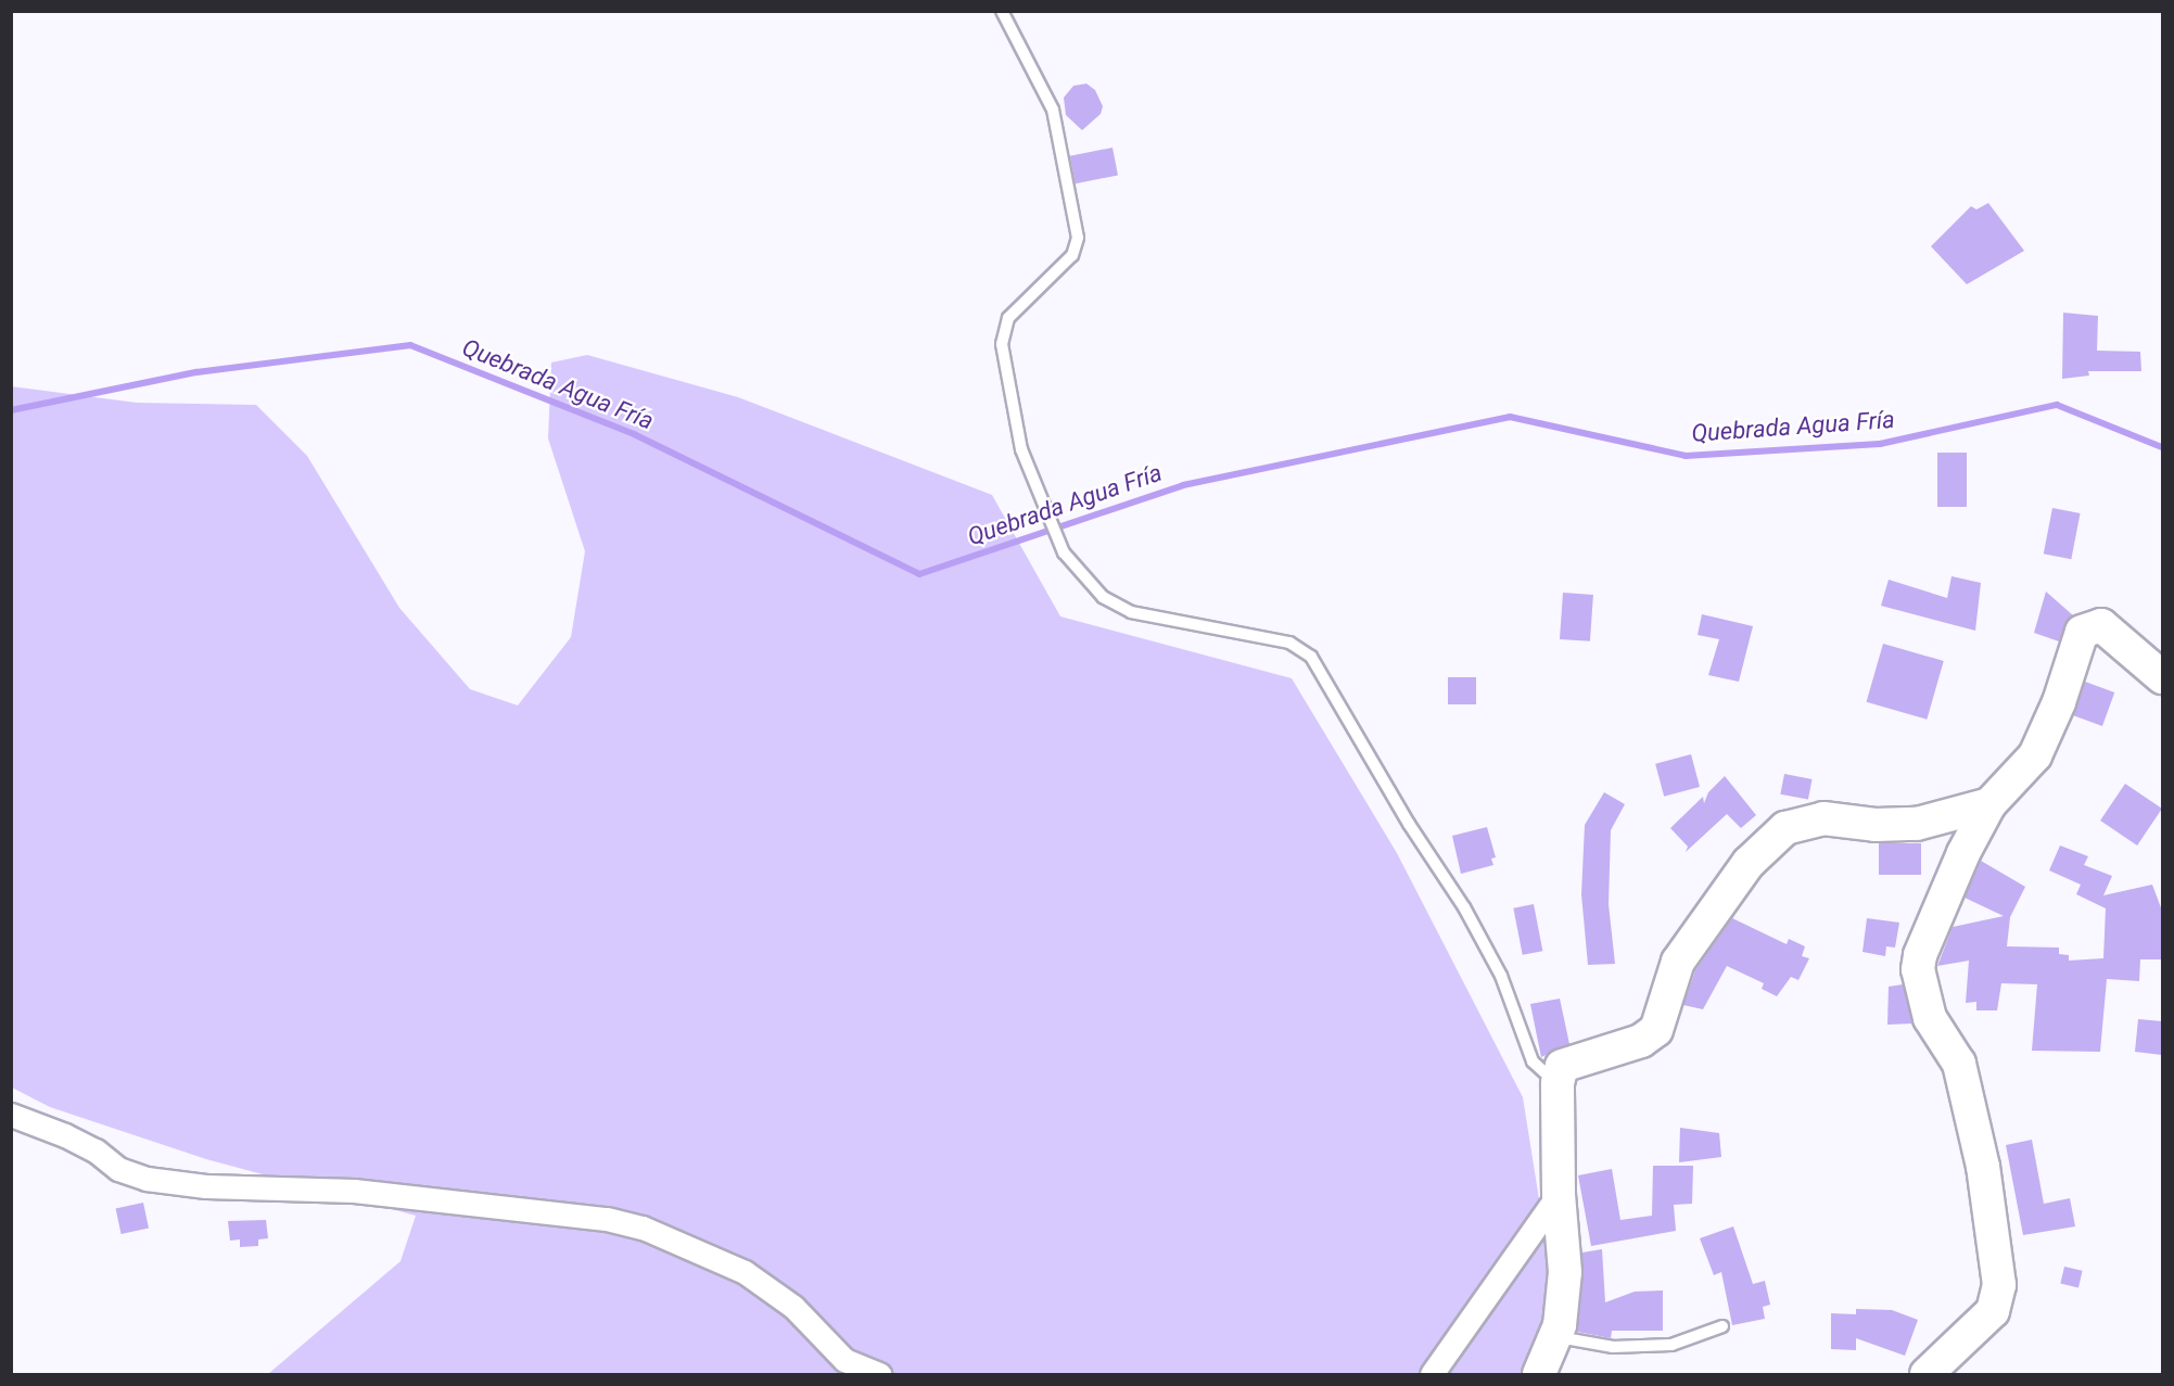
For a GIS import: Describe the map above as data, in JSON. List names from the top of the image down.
{
  "water": ["Quebrada Agua Fría"]
}
